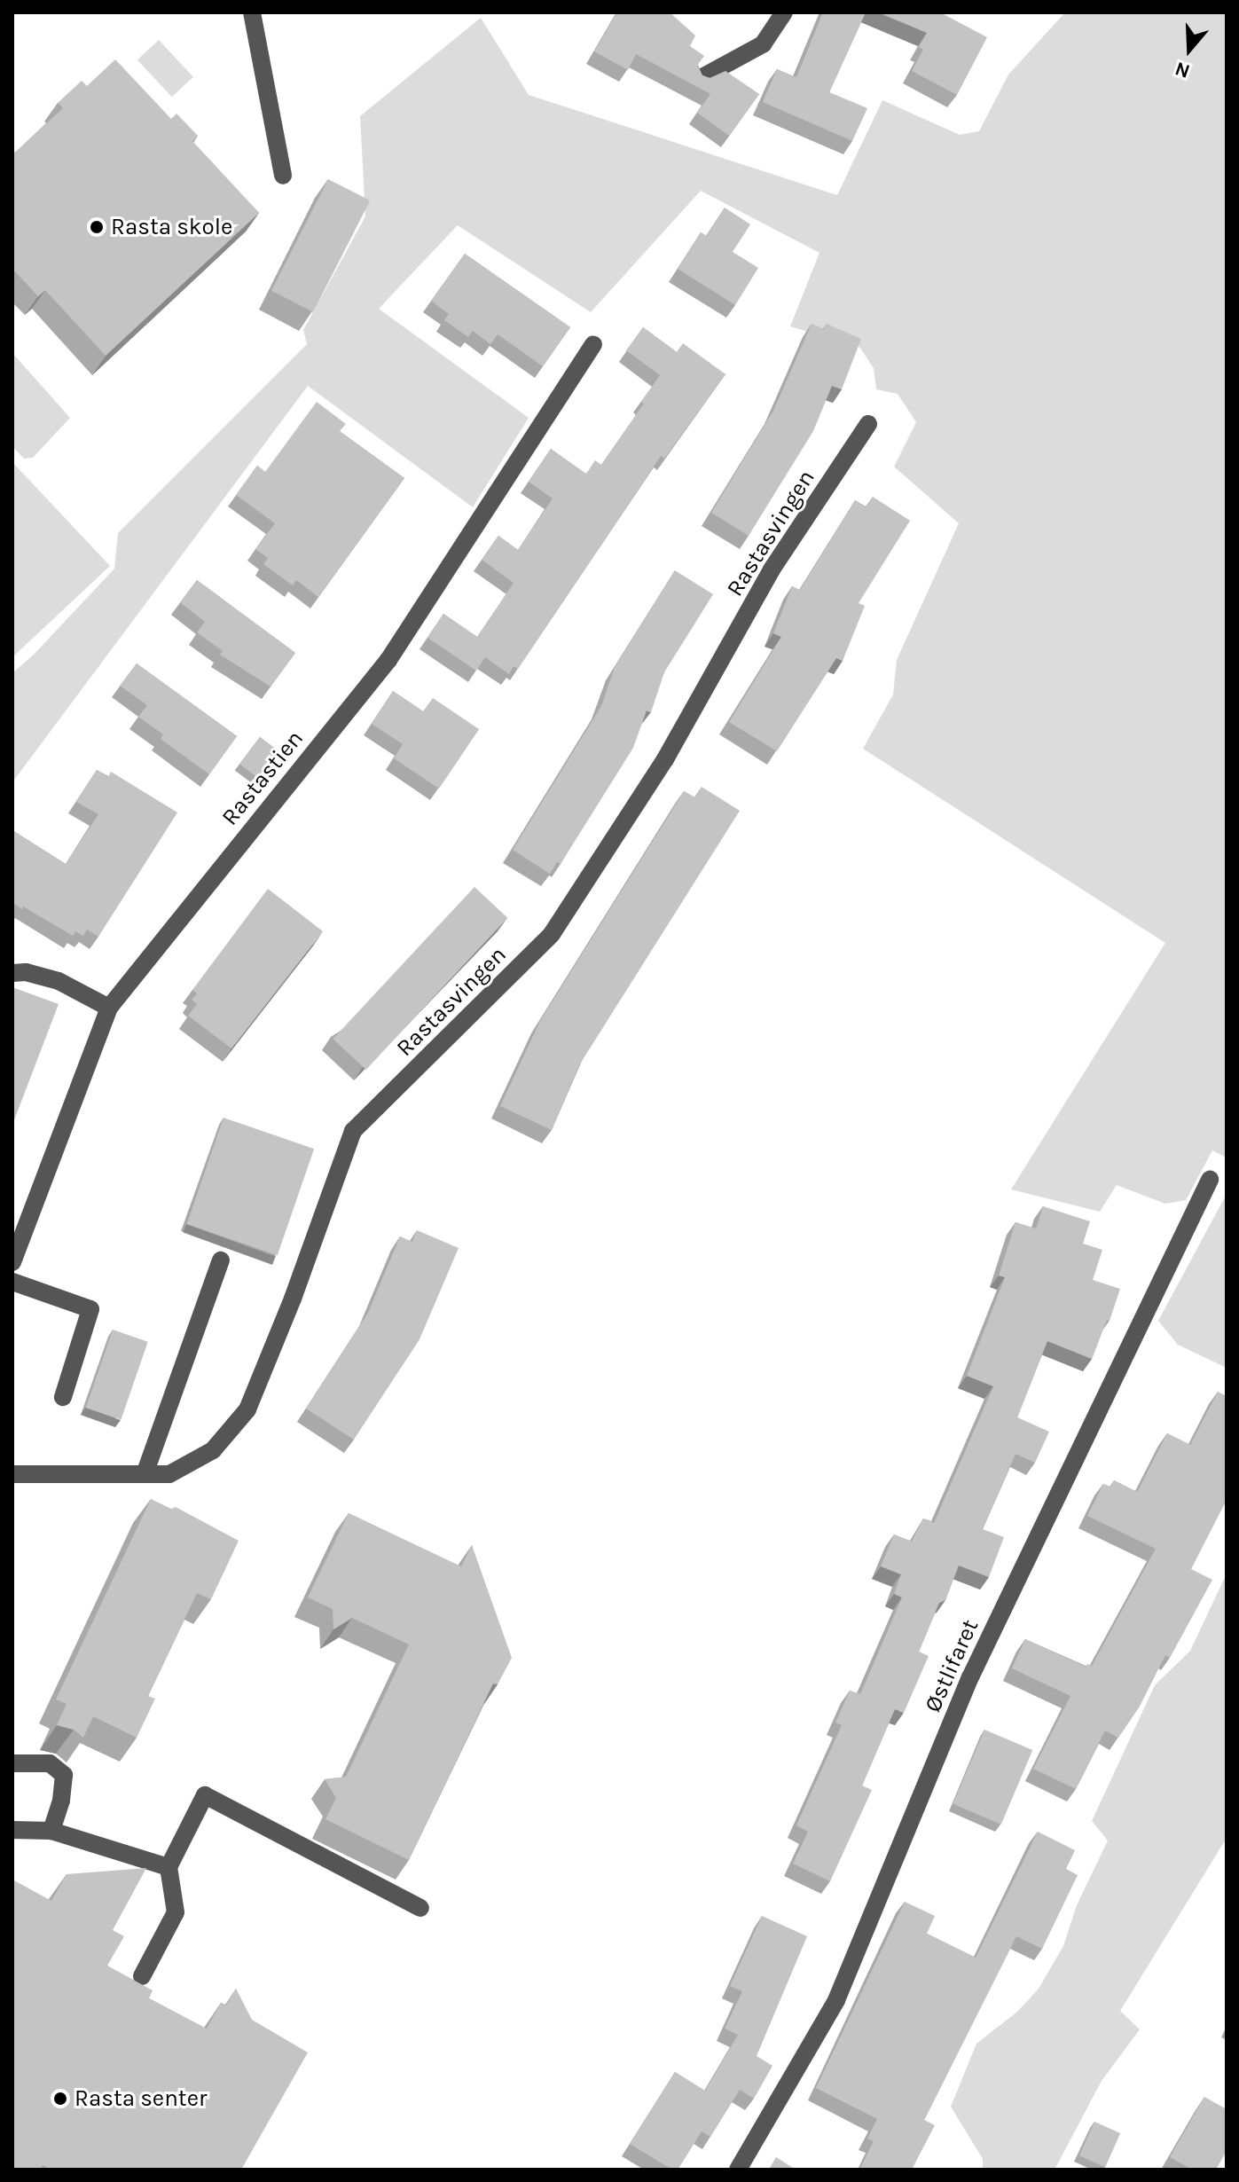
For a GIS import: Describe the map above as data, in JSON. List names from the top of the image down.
{
  "streets": {
    "street": ["Rastasvingen", "Rastastien", "Østlifaret"]
  },
  "places": ["Rasta skole", "Rasta senter"],
  "north": "bottom"
}
